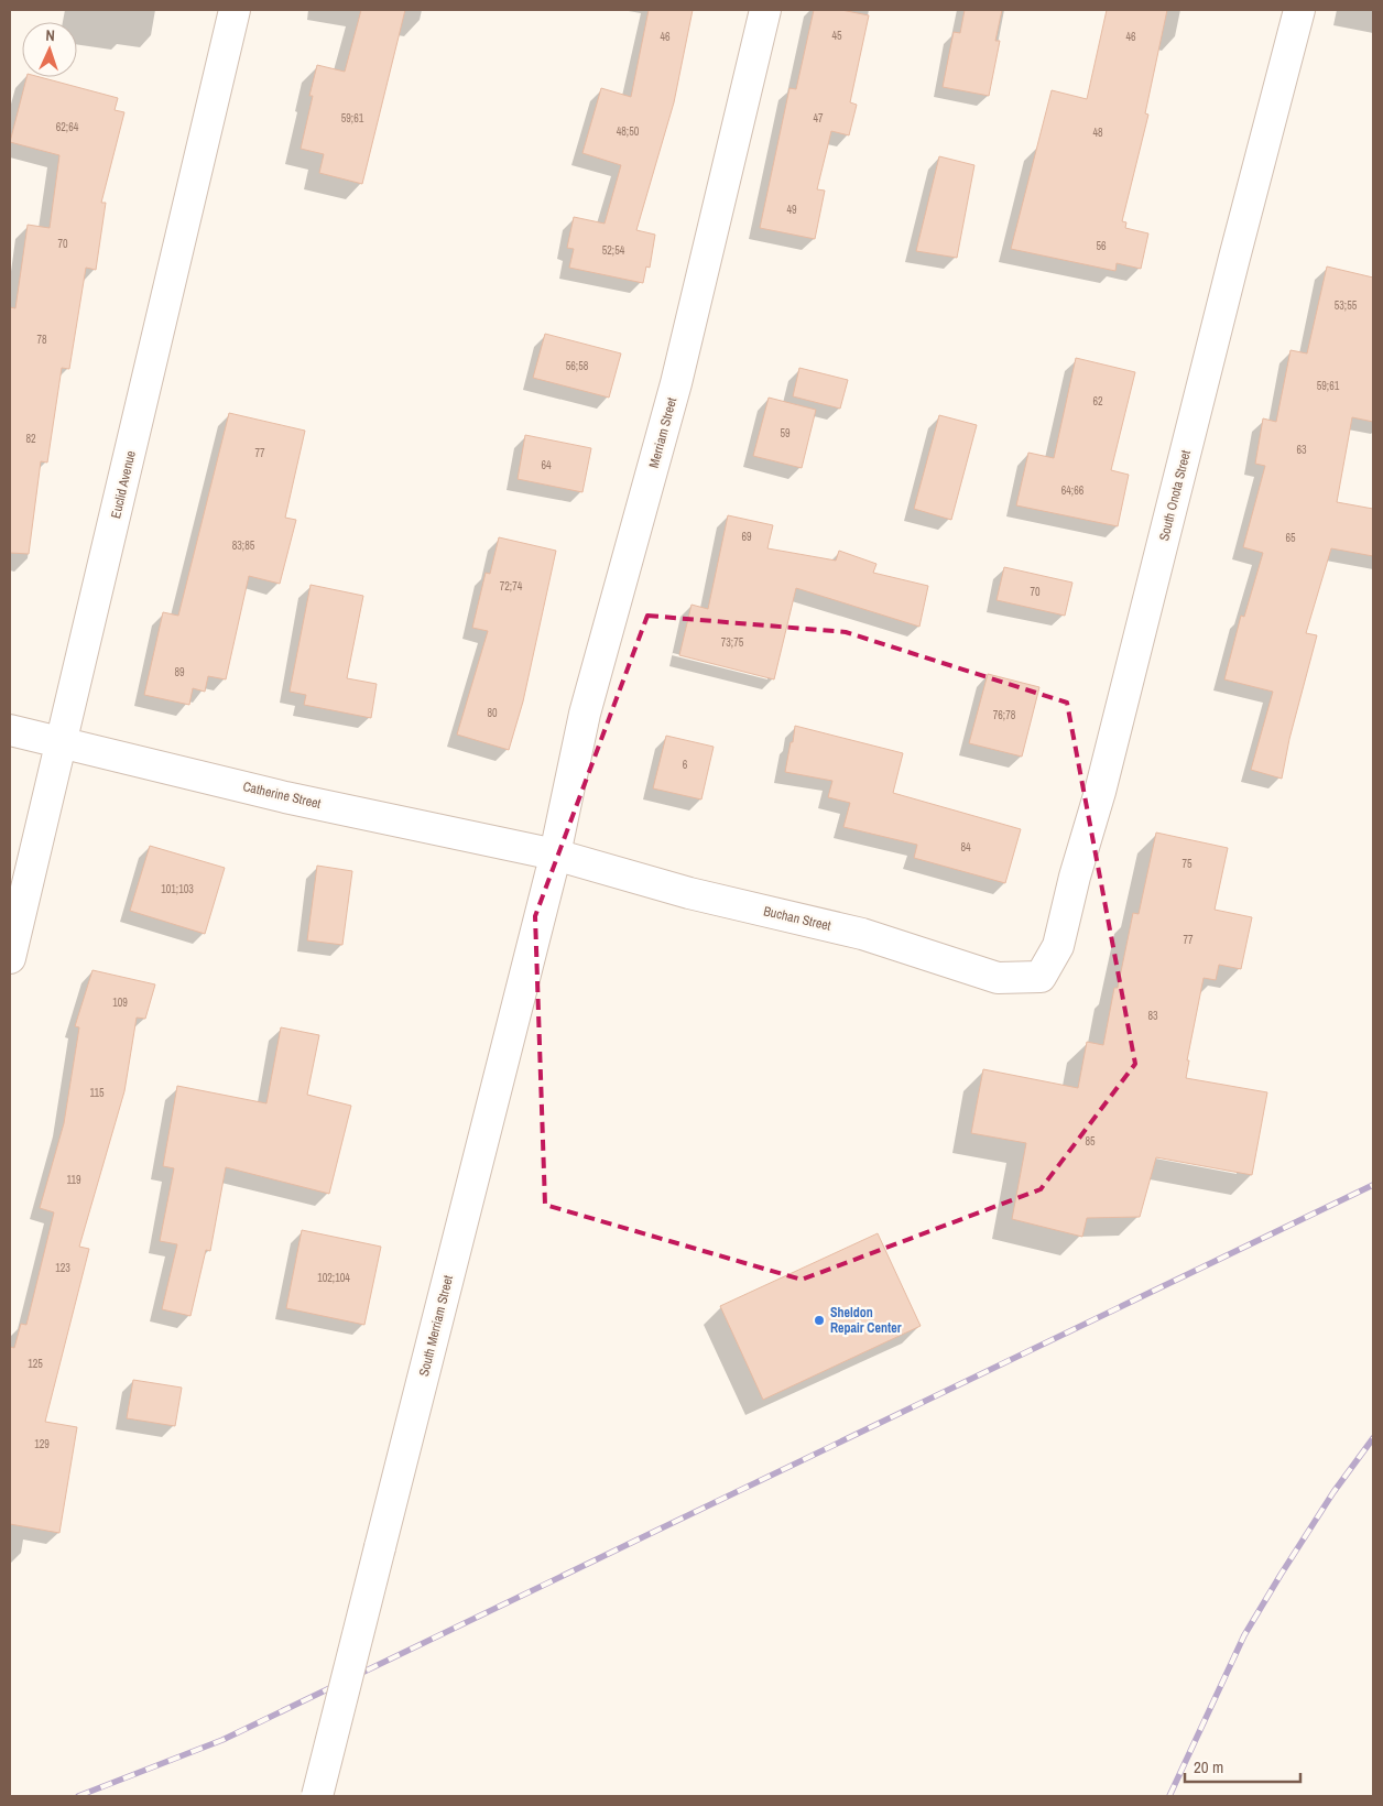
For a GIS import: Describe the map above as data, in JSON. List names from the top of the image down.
{
  "streets": {
    "street": [
      "Merriam Street",
      "Euclid Avenue",
      "South Onota Street",
      "Catherine Street",
      "Buchan Street",
      "South Merriam Street"
    ]
  },
  "crossings": [
    ["Merriam Street", "Catherine Street"],
    ["Merriam Street", "Buchan Street"],
    ["Merriam Street", "South Merriam Street"],
    ["Euclid Avenue", "Catherine Street"],
    ["South Onota Street", "Buchan Street"],
    ["Catherine Street", "Buchan Street"],
    ["Catherine Street", "South Merriam Street"],
    ["Buchan Street", "South Merriam Street"]
  ],
  "places": ["Sheldon Repair Center"],
  "house_numbers": [
    "45",
    "46",
    "46",
    "59;61",
    "47",
    "62;64",
    "48;50",
    "48",
    "49",
    "70",
    "56",
    "52;54",
    "53;55",
    "78",
    "56;58",
    "59;61",
    "62",
    "59",
    "82",
    "63",
    "77",
    "64",
    "64;66",
    "69",
    "65",
    "83;85",
    "72;74",
    "70",
    "73;75",
    "89",
    "80",
    "76;78",
    "6",
    "84",
    "75",
    "101;103",
    "77",
    "109",
    "83",
    "115",
    "85",
    "119",
    "123",
    "102;104",
    "125",
    "129"
  ],
  "scale_bar": "20 m",
  "north": "top"
}
